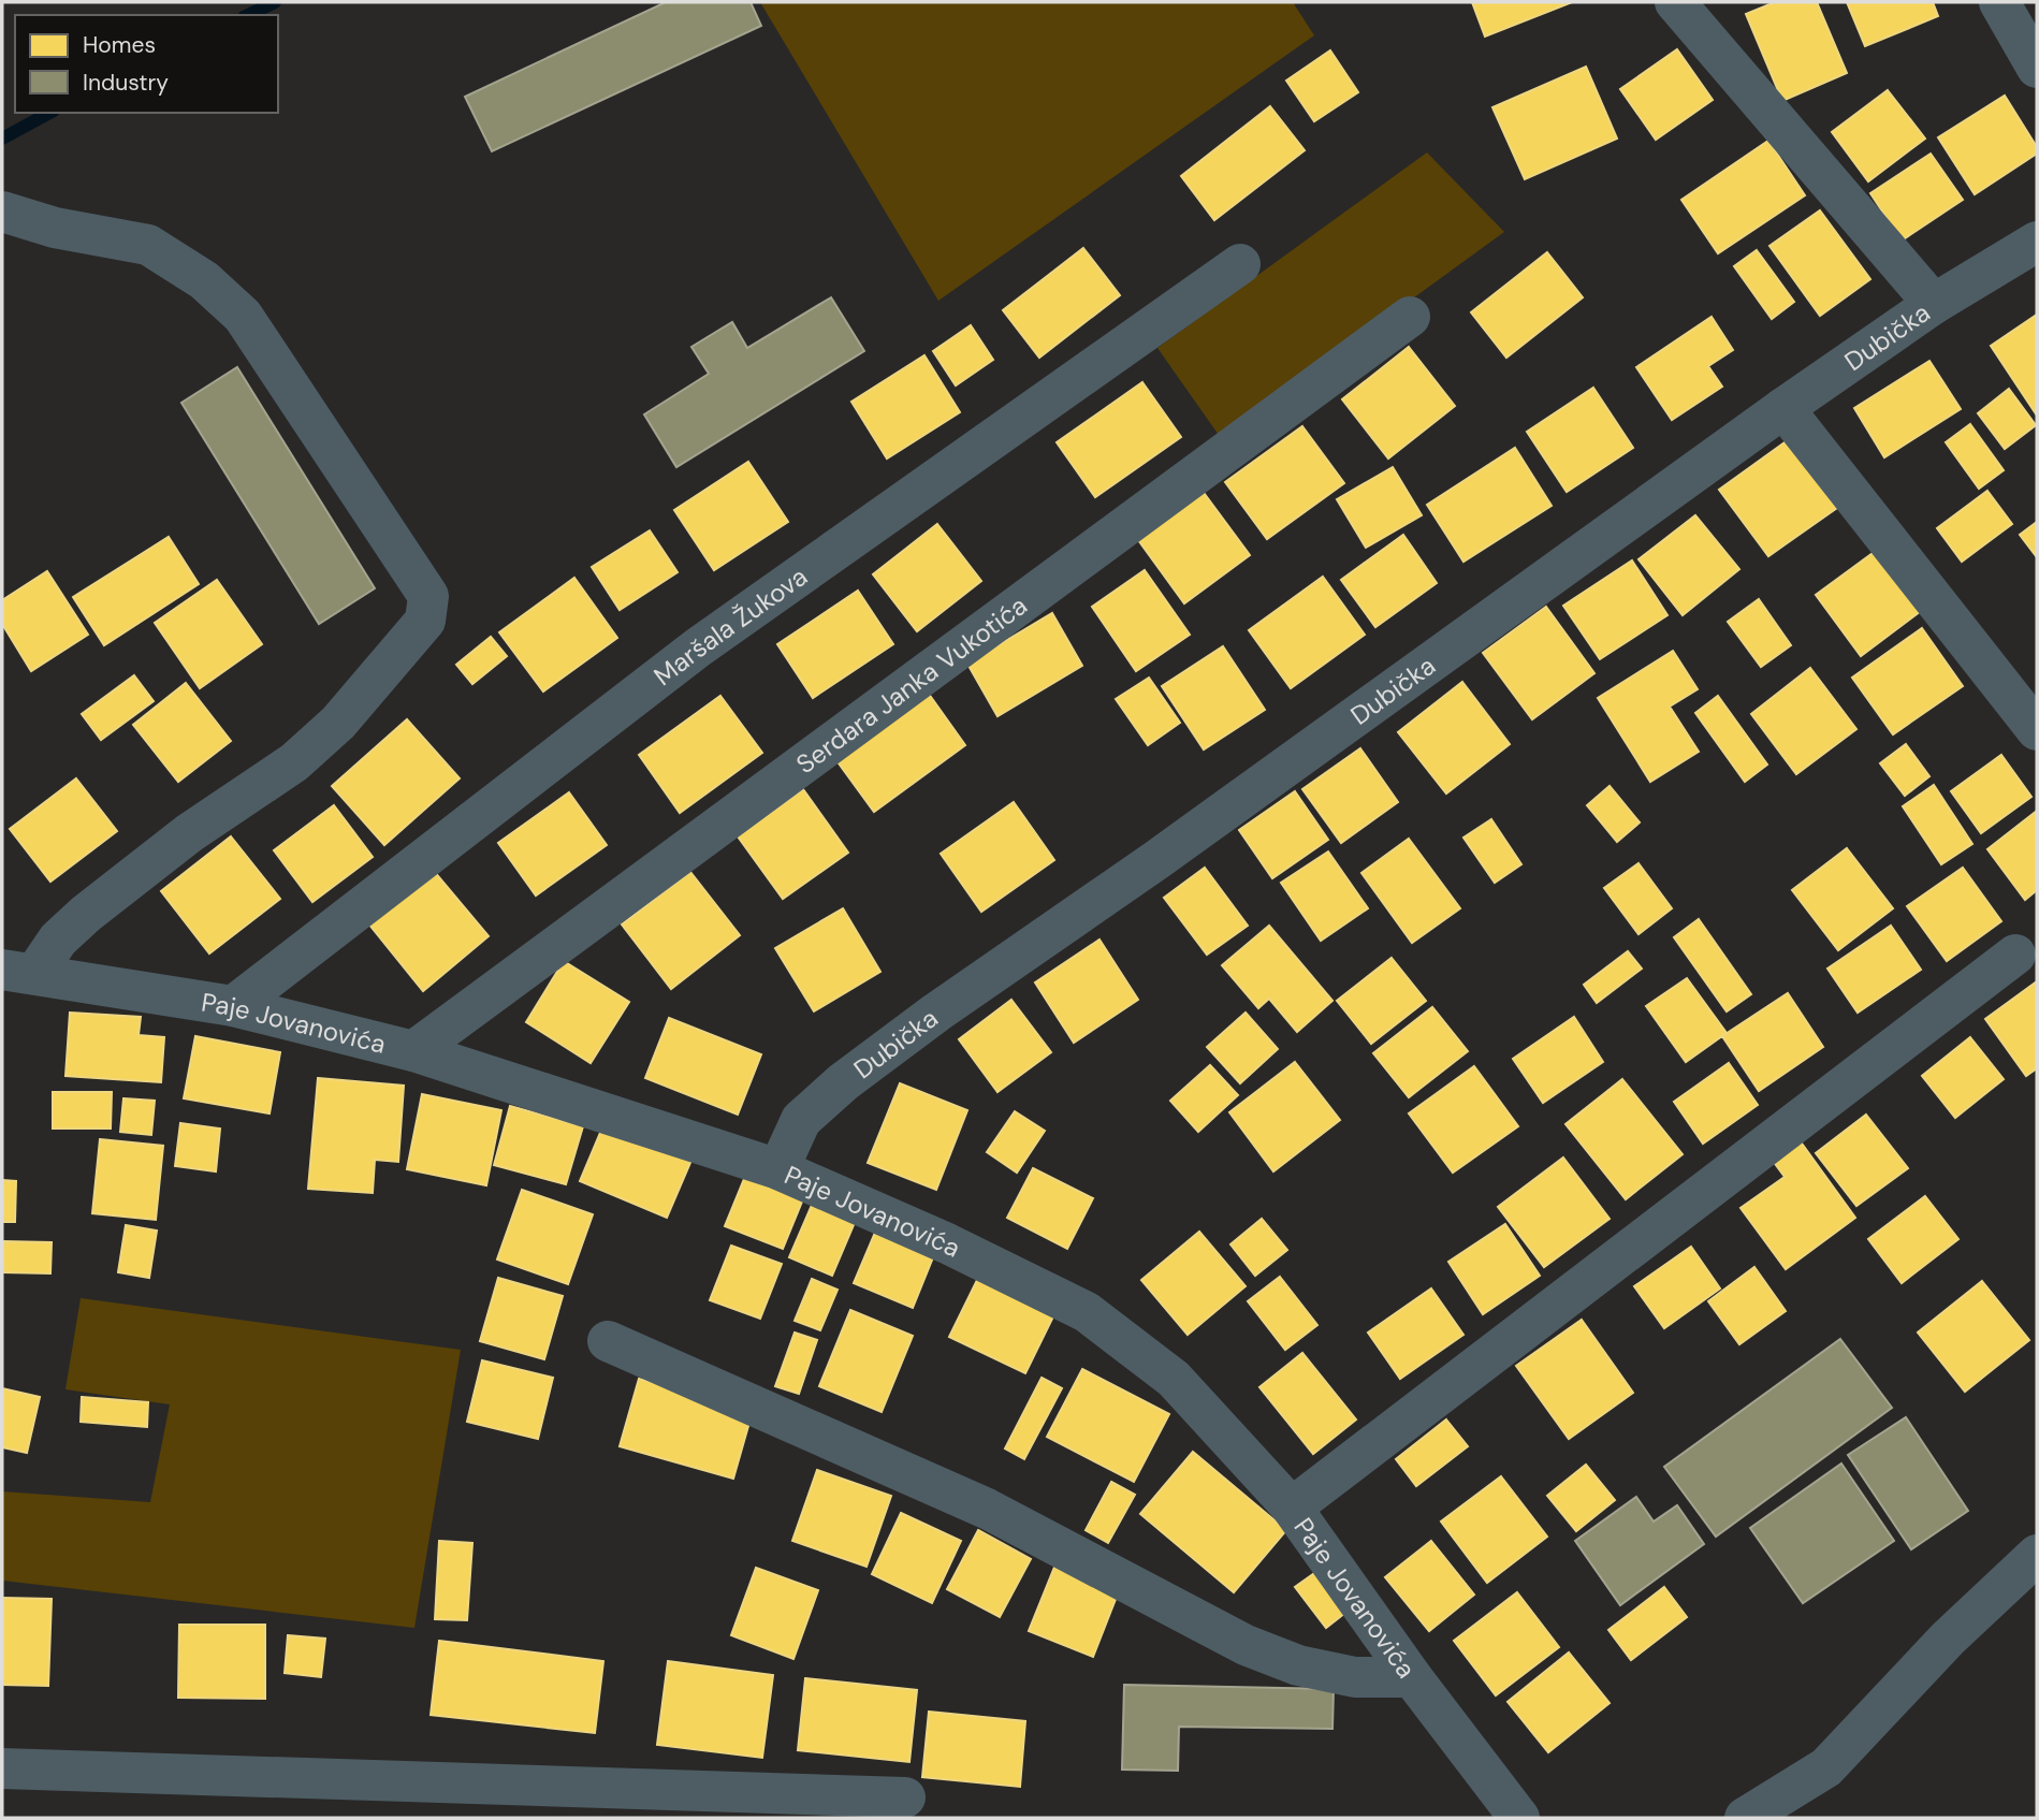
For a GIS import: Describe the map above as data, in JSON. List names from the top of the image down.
{
  "streets": {
    "street": [
      "Dubička",
      "Maršala Žukova",
      "Serdara Janka Vukotića",
      "Paje Jovanovića"
    ]
  },
  "crossings": [
    ["Dubička", "Paje Jovanovića"],
    ["Maršala Žukova", "Paje Jovanovića"],
    ["Serdara Janka Vukotića", "Paje Jovanovića"]
  ],
  "legend": ["Homes", "Industry"]
}
